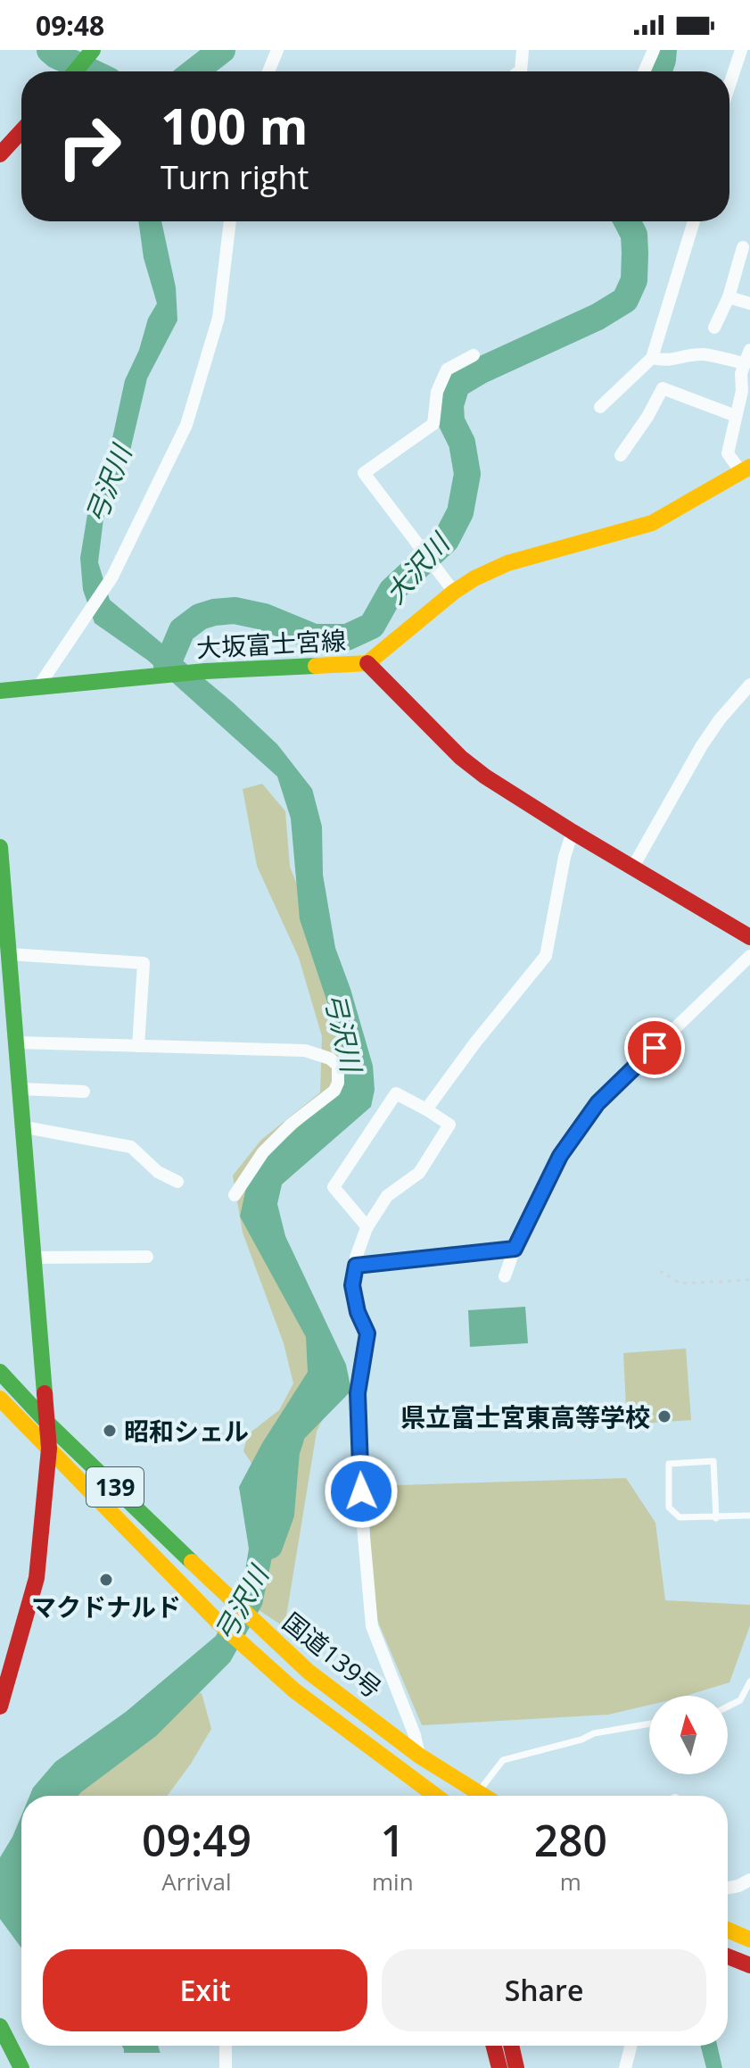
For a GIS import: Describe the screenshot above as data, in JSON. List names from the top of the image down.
{
  "streets": {
    "main road": ["大坂富士宮線", "139", "国道139号"]
  },
  "water": ["弓沢川", "大沢川"],
  "places": ["県立富士宮東高等学校", "昭和シェル", "マクドナルド"],
  "north": "top",
  "page": {
    "status": "09:48",
    "turn": ["100 m", "Turn right"],
    "eta": [
      "09:49",
      "Arrival",
      "1",
      "min",
      "280",
      "m"
    ],
    "buttons": ["Exit", "Share"]
  }
}
